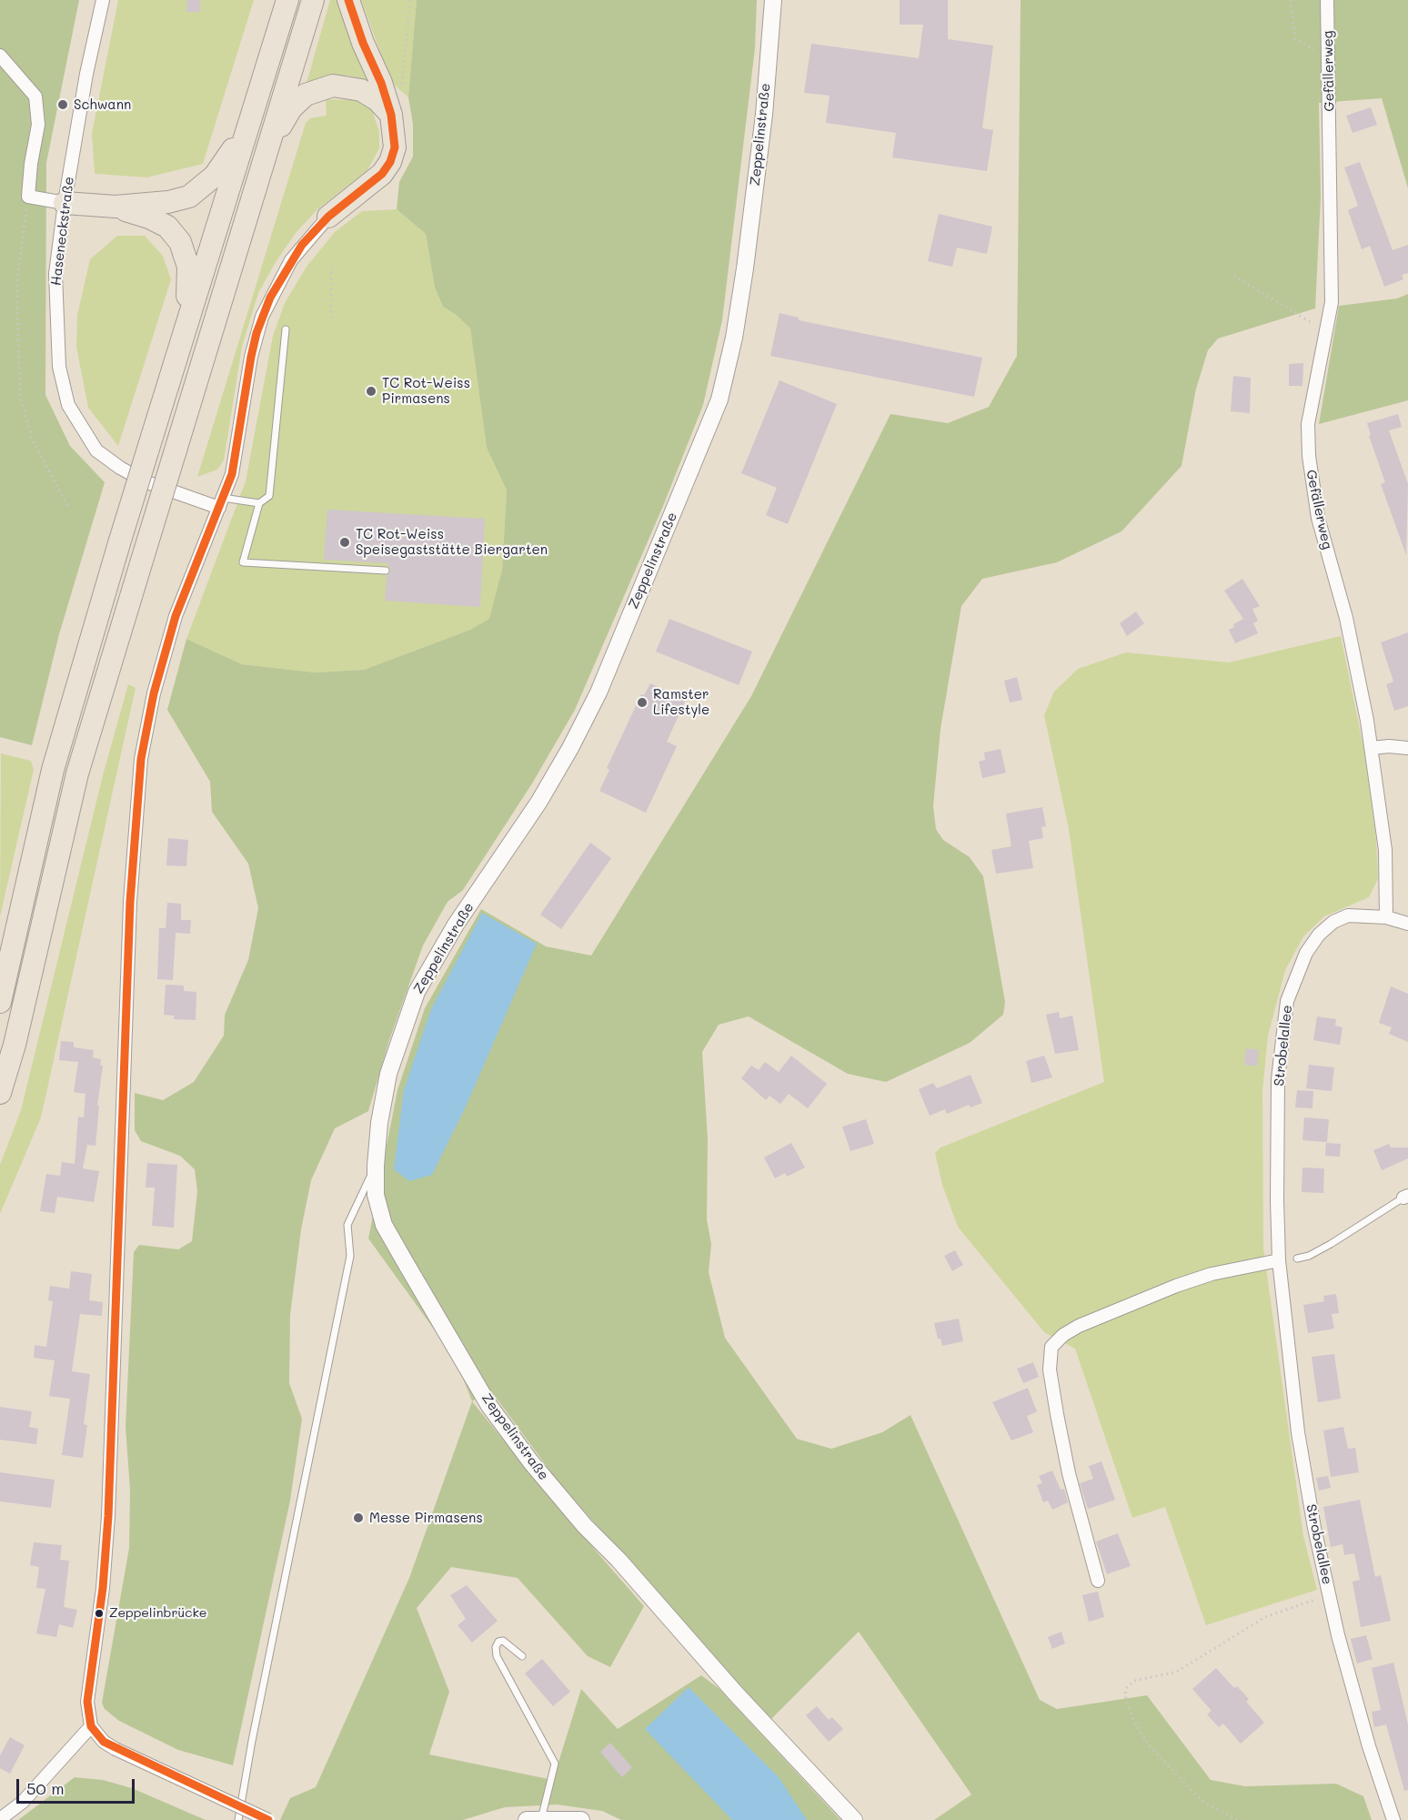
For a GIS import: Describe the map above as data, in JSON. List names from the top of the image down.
{
  "streets": {
    "street": [
      "Gefällerweg",
      "Zeppelinstraße",
      "Haseneckstraße",
      "Strobelallee"
    ]
  },
  "crossings": [
    ["Gefällerweg", "Strobelallee"]
  ],
  "places": [
    "Schwann",
    "TC Rot-Weiss Pirmasens",
    "TC Rot-Weiss Speisegaststätte Biergarten",
    "Ramster Lifestyle",
    "Messe Pirmasens",
    "Zeppelinbrücke"
  ],
  "scale_bar": "50 m"
}
